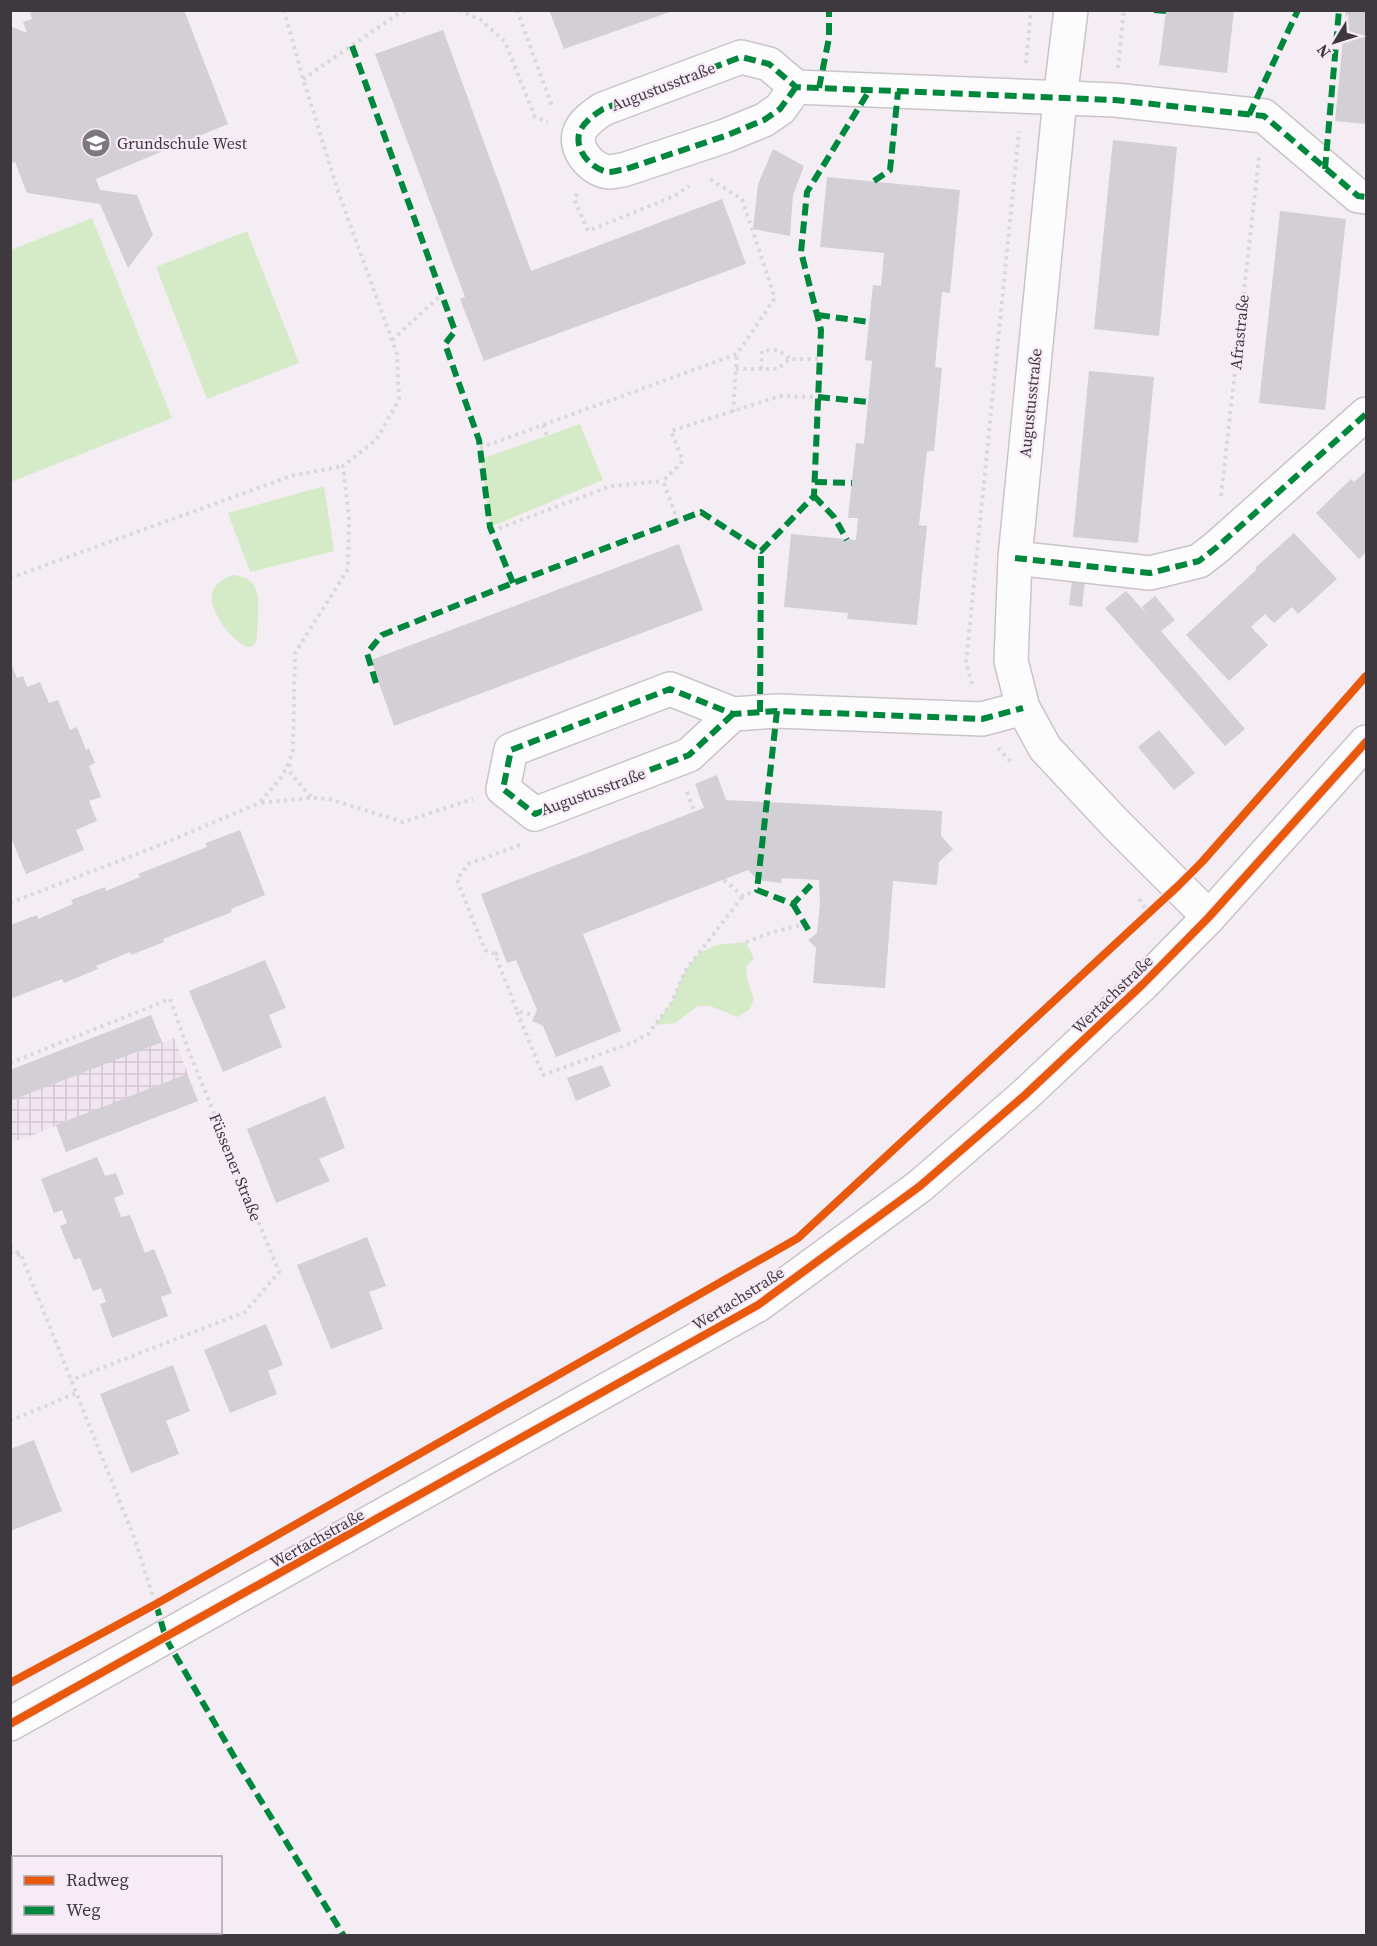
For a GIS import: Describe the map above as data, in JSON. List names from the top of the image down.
{
  "streets": {
    "street": ["Augustusstraße", "Wertachstraße"],
    "path": ["Afrastraße", "Füssener Straße"]
  },
  "crossings": [
    ["Augustusstraße", "Wertachstraße"]
  ],
  "places": {
    "school or university": ["Grundschule West"]
  },
  "legend": ["Radweg", "Weg"],
  "north": "bottom left"
}
